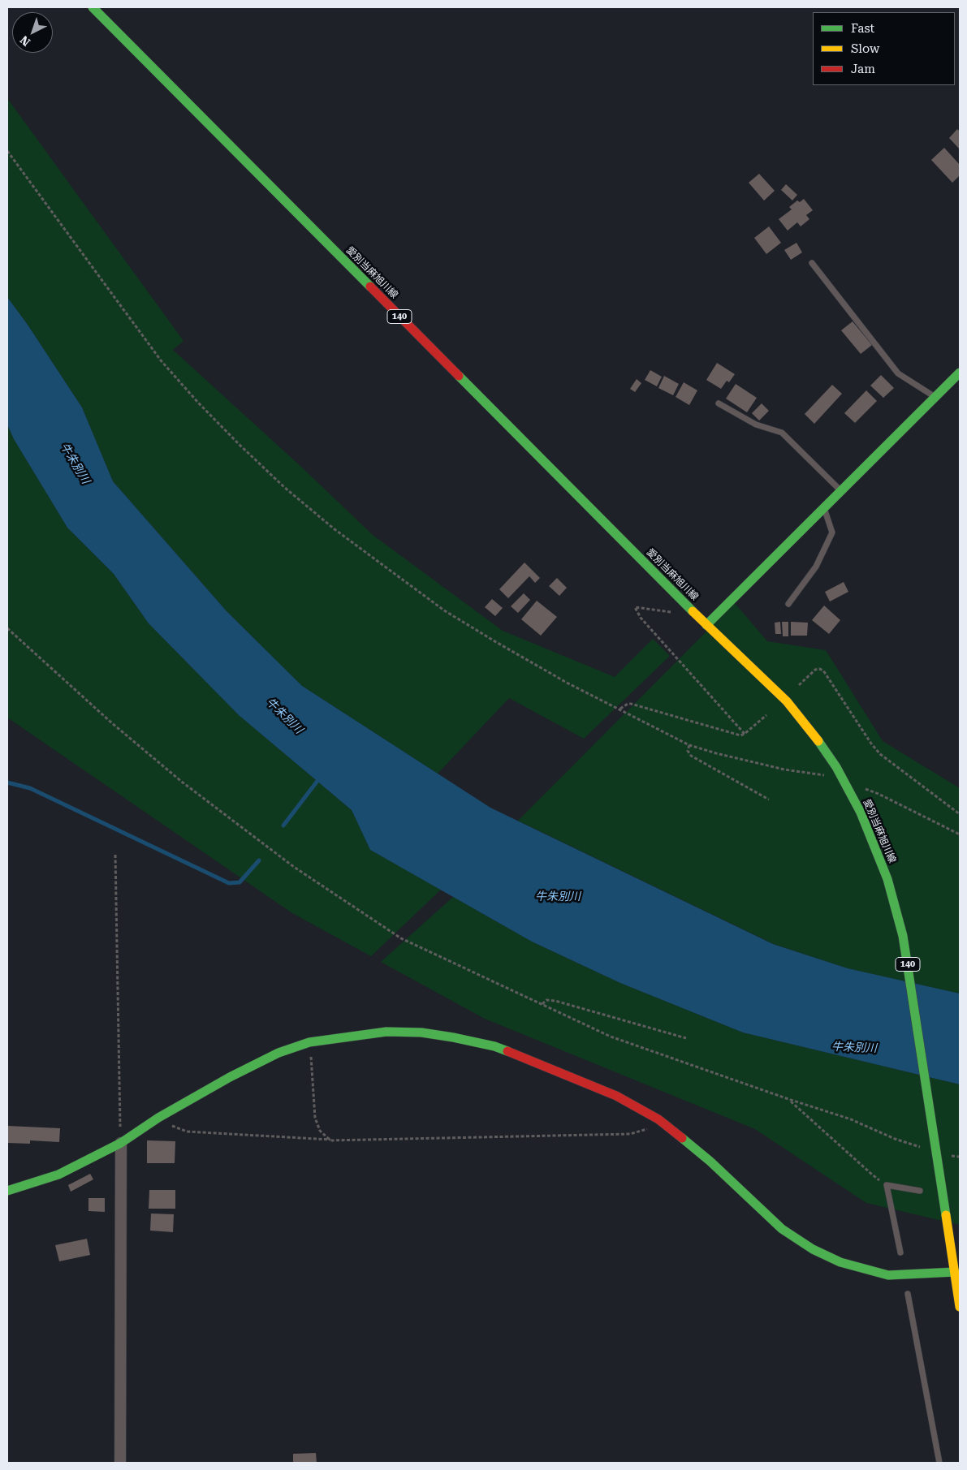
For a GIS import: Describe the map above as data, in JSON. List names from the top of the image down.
{
  "streets": {
    "main road": ["愛別当麻旭川線", "140"]
  },
  "water": ["牛朱別川"],
  "legend": ["Fast", "Slow", "Jam"],
  "north": "bottom left"
}
